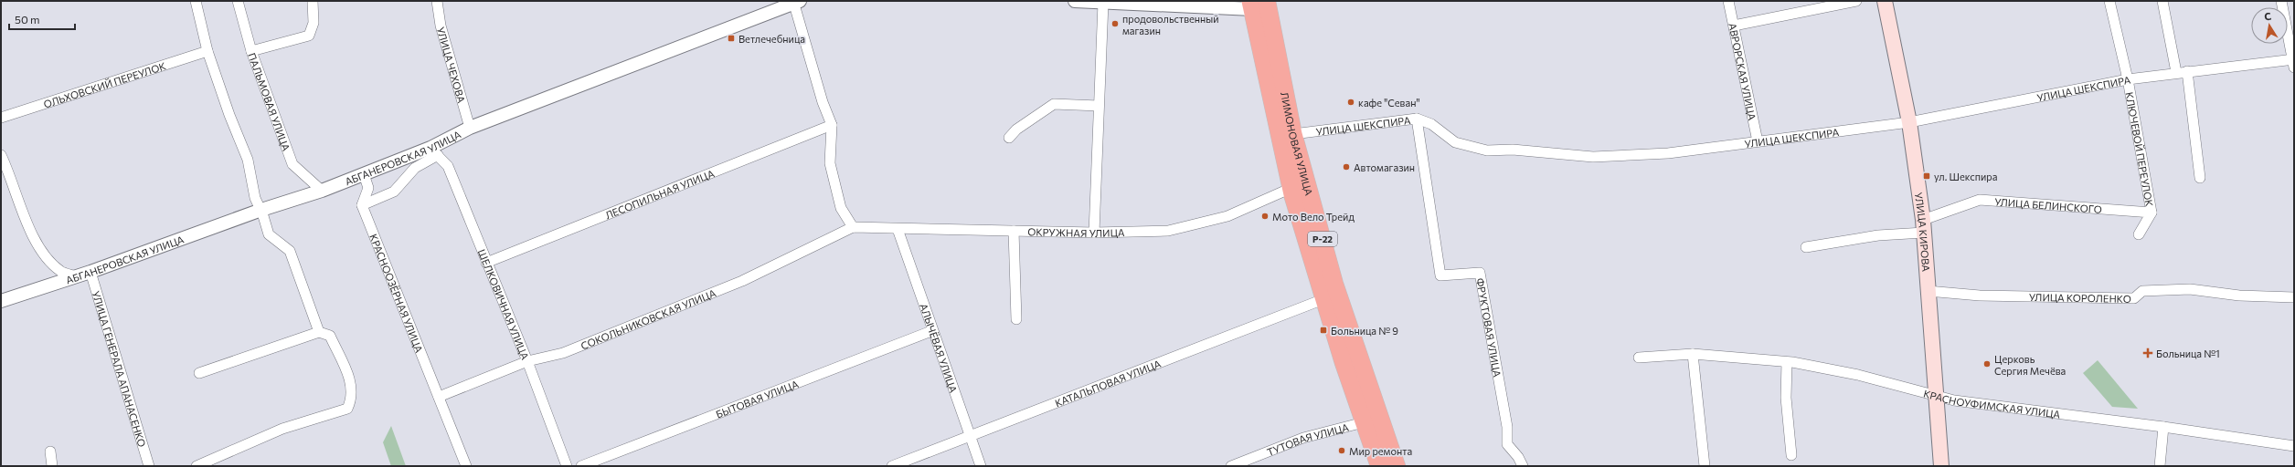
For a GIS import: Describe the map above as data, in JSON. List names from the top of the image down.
{
  "streets": {
    "highway": ["ЛИМОНОВАЯ УЛИЦА", "Р-22"],
    "main road": ["УЛИЦА КИРОВА"],
    "street": [
      "УЛИЦА ЧЕХОВА",
      "АВРОРСКАЯ УЛИЦА",
      "ОЛЬХОВСКИЙ ПЕРЕУЛОК",
      "УЛИЦА ШЕКСПИРА",
      "ПАЛЬМОВАЯ УЛИЦА",
      "КЛЮЧЕВОЙ ПЕРЕУЛОК",
      "АБГАНЕРОВСКАЯ УЛИЦА",
      "ЛЕСОПИЛЬНАЯ УЛИЦА",
      "УЛИЦА БЕЛИНСКОГО",
      "ОКРУЖНАЯ УЛИЦА",
      "КРАСНООЗЁРНАЯ УЛИЦА",
      "УЛИЦА КОРОЛЕНКО",
      "ШЕЛКОВИЧНАЯ УЛИЦА",
      "СОКОЛЬНИКОВСКАЯ УЛИЦА",
      "ФРУКТОВАЯ УЛИЦА",
      "АЛЫЧЁВАЯ УЛИЦА",
      "УЛИЦА ГЕНЕРАЛА АПАНАСЕНКО",
      "КАТАЛЬПОВАЯ УЛИЦА",
      "БЫТОВАЯ УЛИЦА",
      "КРАСНОУФИМСКАЯ УЛИЦА",
      "ТУТОВАЯ УЛИЦА"
    ]
  },
  "crossings": [
    ["УЛИЦА ЧЕХОВА", "АБГАНЕРОВСКАЯ УЛИЦА"],
    ["АВРОРСКАЯ УЛИЦА", "УЛИЦА ШЕКСПИРА"],
    ["УЛИЦА ШЕКСПИРА", "ЛИМОНОВАЯ УЛИЦА"],
    ["УЛИЦА ШЕКСПИРА", "КЛЮЧЕВОЙ ПЕРЕУЛОК"],
    ["УЛИЦА ШЕКСПИРА", "УЛИЦА КИРОВА"],
    ["УЛИЦА ШЕКСПИРА", "ФРУКТОВАЯ УЛИЦА"],
    ["ПАЛЬМОВАЯ УЛИЦА", "АБГАНЕРОВСКАЯ УЛИЦА"],
    ["ЛИМОНОВАЯ УЛИЦА", "ОКРУЖНАЯ УЛИЦА"],
    ["ЛИМОНОВАЯ УЛИЦА", "КАТАЛЬПОВАЯ УЛИЦА"],
    ["ЛИМОНОВАЯ УЛИЦА", "ТУТОВАЯ УЛИЦА"],
    ["КЛЮЧЕВОЙ ПЕРЕУЛОК", "УЛИЦА БЕЛИНСКОГО"],
    ["АБГАНЕРОВСКАЯ УЛИЦА", "ШЕЛКОВИЧНАЯ УЛИЦА"],
    ["АБГАНЕРОВСКАЯ УЛИЦА", "УЛИЦА ГЕНЕРАЛА АПАНАСЕНКО"],
    ["ЛЕСОПИЛЬНАЯ УЛИЦА", "ШЕЛКОВИЧНАЯ УЛИЦА"],
    ["УЛИЦА БЕЛИНСКОГО", "УЛИЦА КИРОВА"],
    ["ОКРУЖНАЯ УЛИЦА", "СОКОЛЬНИКОВСКАЯ УЛИЦА"],
    ["ОКРУЖНАЯ УЛИЦА", "АЛЫЧЁВАЯ УЛИЦА"],
    ["УЛИЦА КИРОВА", "УЛИЦА КОРОЛЕНКО"],
    ["УЛИЦА КИРОВА", "КРАСНОУФИМСКАЯ УЛИЦА"],
    ["КРАСНООЗЁРНАЯ УЛИЦА", "СОКОЛЬНИКОВСКАЯ УЛИЦА"],
    ["ШЕЛКОВИЧНАЯ УЛИЦА", "СОКОЛЬНИКОВСКАЯ УЛИЦА"],
    ["АЛЫЧЁВАЯ УЛИЦА", "КАТАЛЬПОВАЯ УЛИЦА"],
    ["АЛЫЧЁВАЯ УЛИЦА", "БЫТОВАЯ УЛИЦА"]
  ],
  "places": {
    "other": [
      "продовольственный магазин",
      "кафе \"Севан\"",
      "Автомагазин",
      "Мото Вело Трейд",
      "Церковь Сергия Мечёва",
      "Мир ремонта"
    ],
    "transit": ["Ветлечебница", "ул. Шекспира", "Больница № 9"],
    "health": ["Больница №1"]
  },
  "scale_bar": "50 m",
  "north": "top"
}
